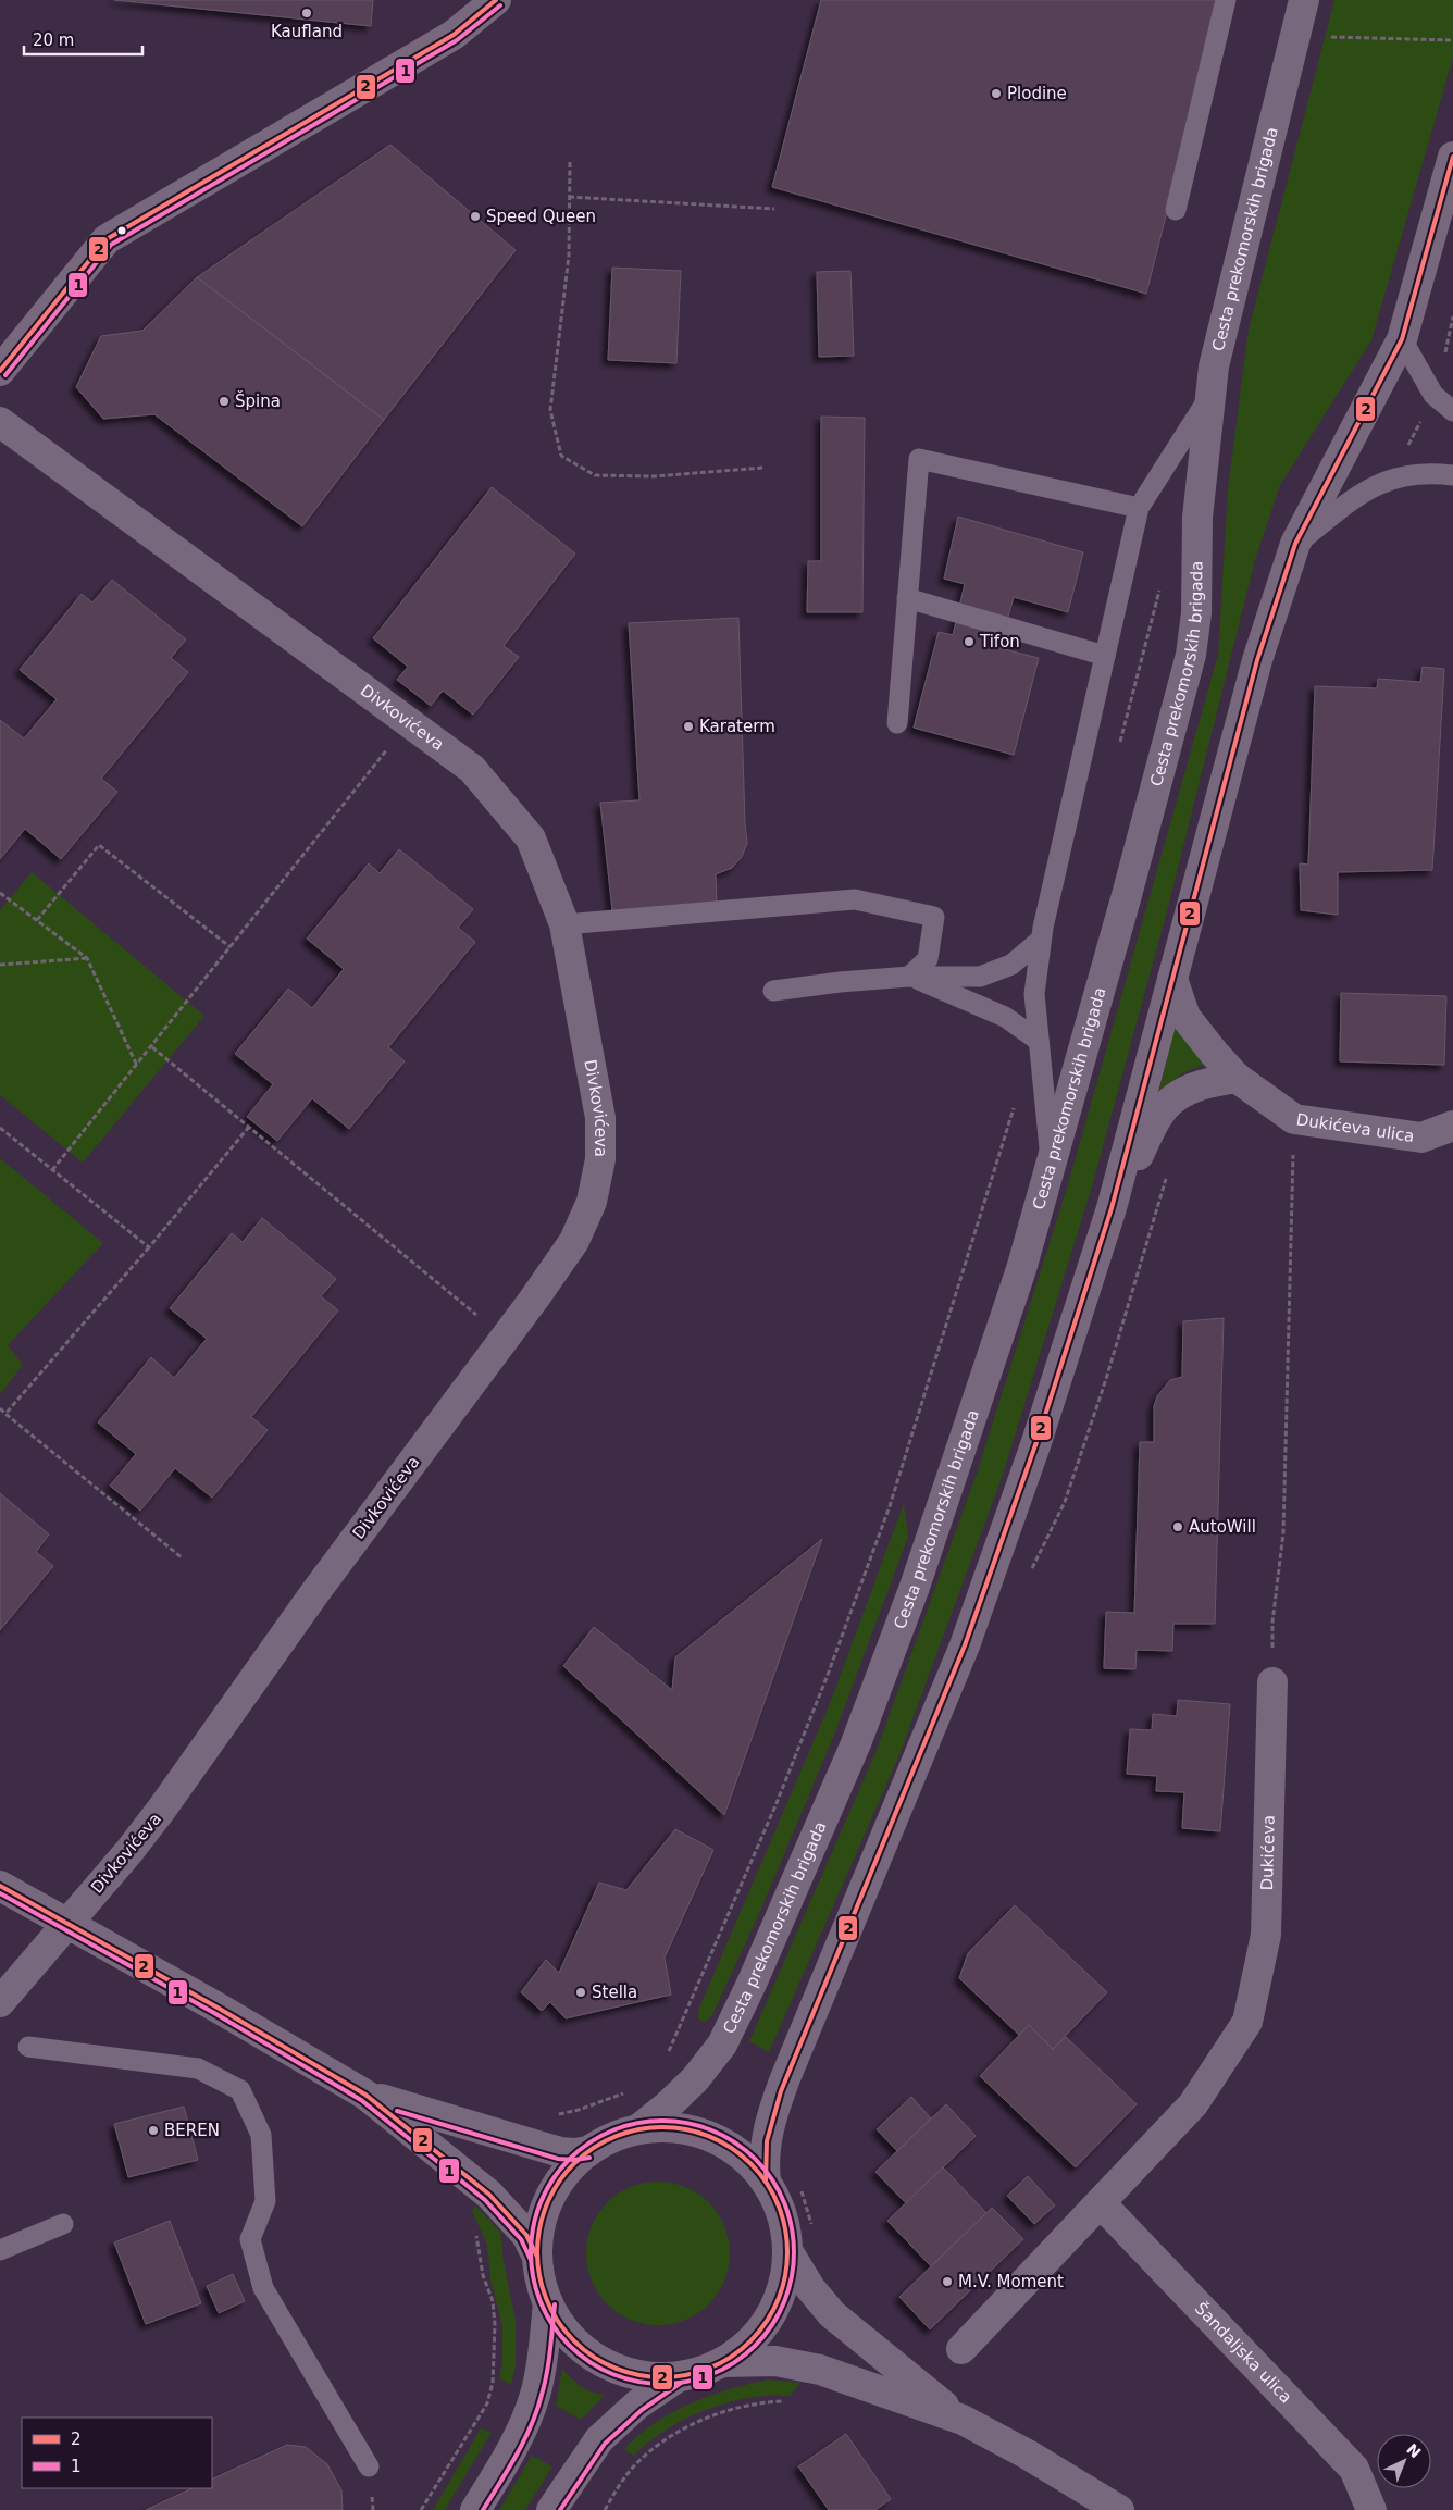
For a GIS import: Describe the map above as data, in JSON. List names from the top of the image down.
{
  "streets": {
    "main road": [
      "Cesta prekomorskih brigada",
      "Divkovićeva",
      "Dukićeva ulica",
      "Dukićeva",
      "Šandaljska ulica"
    ]
  },
  "crossings": [
    ["Dukićeva", "Šandaljska ulica"]
  ],
  "places": [
    "Kaufland",
    "Plodine",
    "Speed Queen",
    "Špina",
    "Tifon",
    "Karaterm",
    "AutoWill",
    "Stella",
    "BEREN",
    "M.V. Moment"
  ],
  "lines": ["transit line 2", "transit line 1"],
  "legend": ["2", "1"],
  "scale_bar": "20 m",
  "north": "top right"
}
